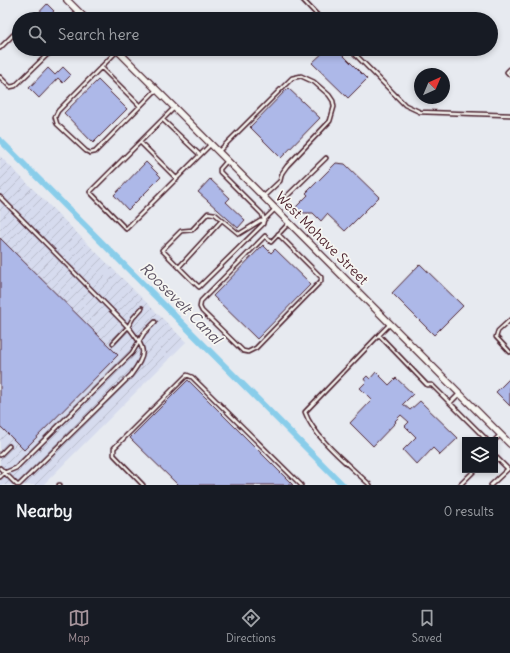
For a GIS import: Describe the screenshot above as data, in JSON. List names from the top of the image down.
{
  "streets": {
    "street": ["West Mohave Street"]
  },
  "water": ["Roosevelt Canal"],
  "north": "top right",
  "page": {
    "search": "Search here",
    "heading": ["Nearby", "0 results"],
    "nav": ["Map", "Directions", "Saved"]
  }
}
